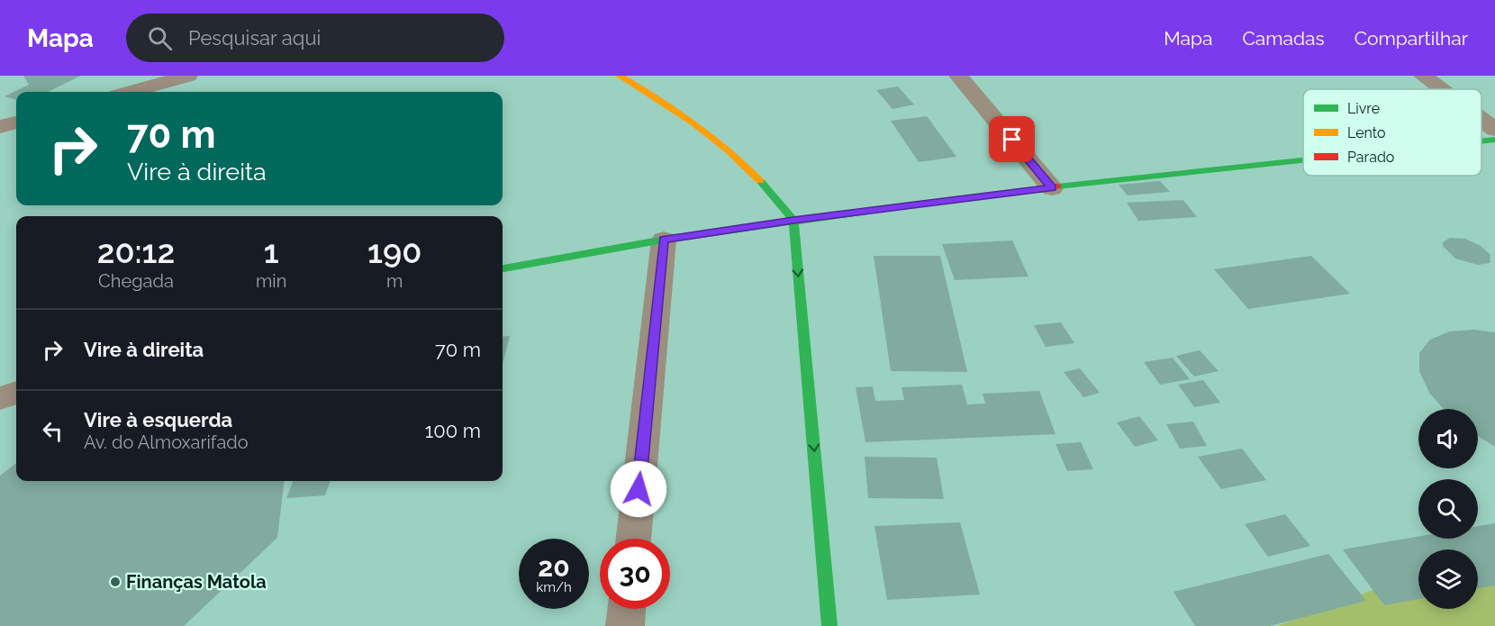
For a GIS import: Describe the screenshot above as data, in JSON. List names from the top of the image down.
{
  "places": ["Finanças Matola"],
  "legend": ["Livre", "Lento", "Parado"],
  "page": {
    "header": "Mapa",
    "search": "Pesquisar aqui",
    "nav": ["Mapa", "Camadas", "Compartilhar"],
    "turn": ["70 m", "Vire à direita"],
    "eta": [
      "20:12",
      "Chegada",
      "1",
      "min",
      "190",
      "m"
    ],
    "list": [
      {
        "name": "Vire à direita",
        "value": "70 m"
      },
      {
        "name": "Vire à esquerda",
        "note": "Av. do Almoxarifado",
        "value": "100 m"
      }
    ],
    "speed": "20 km/h",
    "limit": "30"
  }
}
